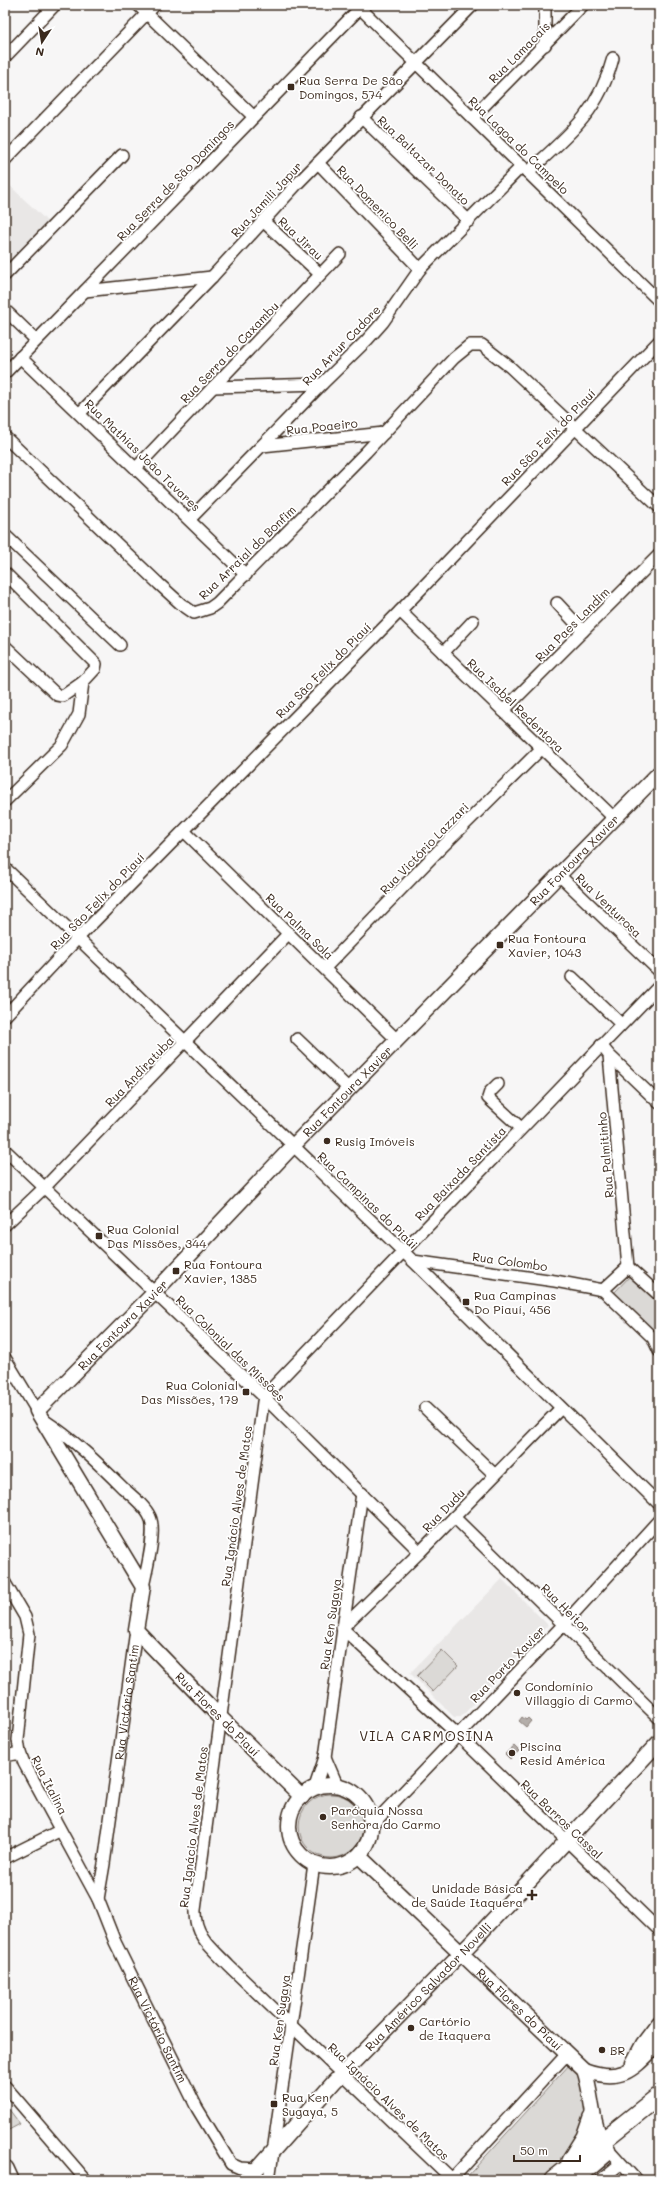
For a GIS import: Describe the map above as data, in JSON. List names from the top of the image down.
{
  "streets": {
    "main road": [
      "Rua Fontoura Xavier",
      "Rua Victório Santim",
      "Rua Flores do Piauí",
      "Rua Américo Salvador Novelli"
    ],
    "street": [
      "Rua Lamacais",
      "Rua Lagoa do Campelo",
      "Rua Baltazar Donato",
      "Rua Serra de São Domingos",
      "Rua Jamili Japur",
      "Rua Domenico Belli",
      "Rua Jirau",
      "Rua Artur Cadore",
      "Rua Serra do Caxambu",
      "Rua Poaeiro",
      "Rua São Felix do Piauí",
      "Rua Mathias João Tavares",
      "Rua Arraial do Bonfim",
      "Rua Paes Landim",
      "Rua Isabel Redentora",
      "Rua Victório Lazzari",
      "Rua Venturosa",
      "Rua Palma Sola",
      "Rua Andiratuba",
      "Rua Palmitinho",
      "Rua Baixada Santista",
      "Rua Campinas do Piaúi",
      "Rua Colombo",
      "Rua Colonial das Missões",
      "Rua Ignácio Alves de Matos",
      "Rua Dudu",
      "Rua Heitor",
      "Rua Ken Sugaya",
      "Rua Porto Xavier",
      "Rua Italina",
      "Rua Barros Cassal"
    ]
  },
  "crossings": [
    ["Rua Lamacais", "Rua Lagoa do Campelo"],
    ["Rua Lagoa do Campelo", "Rua Serra de São Domingos"],
    ["Rua Lagoa do Campelo", "Rua Jamili Japur"],
    ["Rua Lagoa do Campelo", "Rua Artur Cadore"],
    ["Rua Baltazar Donato", "Rua Jamili Japur"],
    ["Rua Baltazar Donato", "Rua Artur Cadore"],
    ["Rua Serra de São Domingos", "Rua Mathias João Tavares"],
    ["Rua Jamili Japur", "Rua Domenico Belli"],
    ["Rua Jamili Japur", "Rua Jirau"],
    ["Rua Jamili Japur", "Rua Mathias João Tavares"],
    ["Rua Domenico Belli", "Rua Artur Cadore"],
    ["Rua Jirau", "Rua Serra do Caxambu"],
    ["Rua Artur Cadore", "Rua Poaeiro"],
    ["Rua Artur Cadore", "Rua Mathias João Tavares"],
    ["Rua Serra do Caxambu", "Rua Mathias João Tavares"],
    ["Rua Poaeiro", "Rua Arraial do Bonfim"],
    ["Rua São Felix do Piauí", "Rua Arraial do Bonfim"],
    ["Rua São Felix do Piauí", "Rua Isabel Redentora"],
    ["Rua São Felix do Piauí", "Rua Palma Sola"],
    ["Rua São Felix do Piauí", "Rua Campinas do Piaúi"],
    ["Rua Mathias João Tavares", "Rua Arraial do Bonfim"],
    ["Rua Paes Landim", "Rua Isabel Redentora"],
    ["Rua Isabel Redentora", "Rua Victório Lazzari"],
    ["Rua Isabel Redentora", "Rua Fontoura Xavier"],
    ["Rua Victório Lazzari", "Rua Palma Sola"],
    ["Rua Fontoura Xavier", "Rua Venturosa"],
    ["Rua Fontoura Xavier", "Rua Palma Sola"],
    ["Rua Fontoura Xavier", "Rua Campinas do Piaúi"],
    ["Rua Fontoura Xavier", "Rua Colonial das Missões"],
    ["Rua Fontoura Xavier", "Rua Victório Santim"],
    ["Rua Palma Sola", "Rua Andiratuba"],
    ["Rua Andiratuba", "Rua Campinas do Piaúi"],
    ["Rua Andiratuba", "Rua Colonial das Missões"],
    ["Rua Baixada Santista", "Rua Campinas do Piaúi"],
    ["Rua Baixada Santista", "Rua Colonial das Missões"],
    ["Rua Baixada Santista", "Rua Ignácio Alves de Matos"],
    ["Rua Campinas do Piaúi", "Rua Colombo"],
    ["Rua Campinas do Piaúi", "Rua Dudu"],
    ["Rua Colonial das Missões", "Rua Ignácio Alves de Matos"],
    ["Rua Colonial das Missões", "Rua Dudu"],
    ["Rua Colonial das Missões", "Rua Ken Sugaya"],
    ["Rua Ignácio Alves de Matos", "Rua Ken Sugaya"],
    ["Rua Ignácio Alves de Matos", "Rua Flores do Piauí"],
    ["Rua Ignácio Alves de Matos", "Rua Américo Salvador Novelli"],
    ["Rua Dudu", "Rua Heitor"],
    ["Rua Dudu", "Rua Ken Sugaya"],
    ["Rua Dudu", "Rua Barros Cassal"],
    ["Rua Heitor", "Rua Porto Xavier"],
    ["Rua Ken Sugaya", "Rua Porto Xavier"],
    ["Rua Ken Sugaya", "Rua Flores do Piauí"],
    ["Rua Ken Sugaya", "Rua Barros Cassal"],
    ["Rua Ken Sugaya", "Rua Américo Salvador Novelli"],
    ["Rua Porto Xavier", "Rua Flores do Piauí"],
    ["Rua Porto Xavier", "Rua Barros Cassal"],
    ["Rua Victório Santim", "Rua Flores do Piauí"],
    ["Rua Victório Santim", "Rua Italina"],
    ["Rua Victório Santim", "Rua Américo Salvador Novelli"],
    ["Rua Flores do Piauí", "Rua Américo Salvador Novelli"],
    ["Rua Barros Cassal", "Rua Américo Salvador Novelli"]
  ],
  "districts": ["VILA CARMOSINA"],
  "places": {
    "transit": [
      "Rua Serra De São Domingos, 574",
      "Rua Fontoura Xavier, 1043",
      "Rua Colonial Das Missões, 344",
      "Rua Fontoura Xavier, 1385",
      "Rua Campinas Do Piauí, 456",
      "Rua Colonial Das Missões, 179",
      "Rua Ken Sugaya, 5"
    ],
    "other": [
      "Rusig Imóveis",
      "Condomínio Villaggio di Carmo",
      "Piscina Resid América",
      "Paróquia Nossa Senhora do Carmo",
      "Cartório de Itaquera",
      "BR"
    ],
    "health": ["Unidade Básica de Saúde Itaquera"]
  },
  "scale_bar": "50 m",
  "north": "bottom"
}
